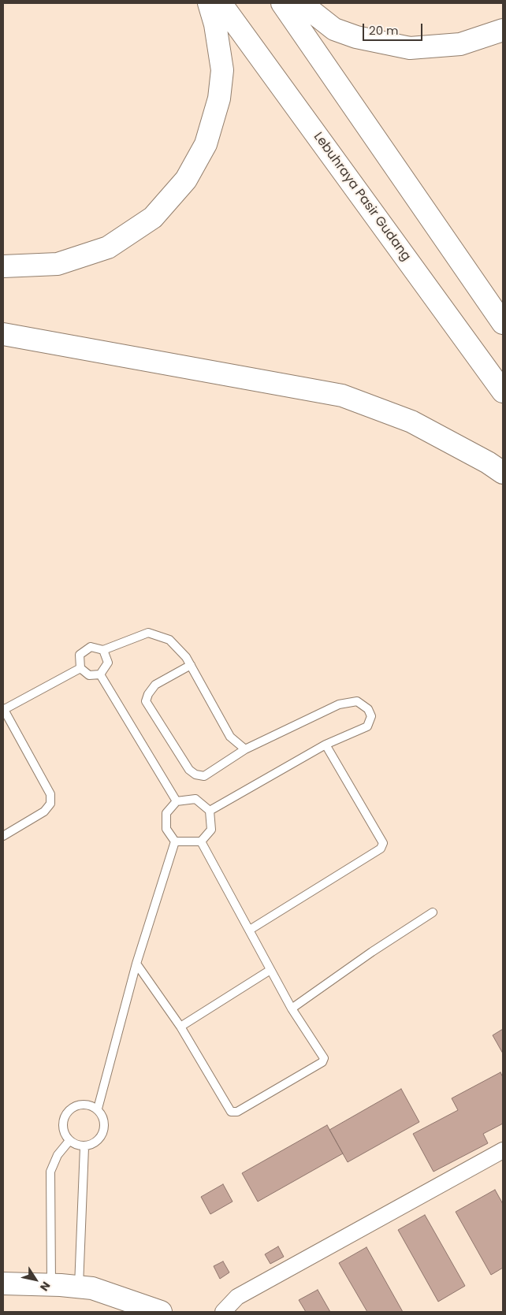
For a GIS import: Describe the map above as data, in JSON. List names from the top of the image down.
{
  "streets": {
    "main road": ["Lebuhraya Pasir Gudang"]
  },
  "scale_bar": "20 m",
  "north": "bottom right"
}
